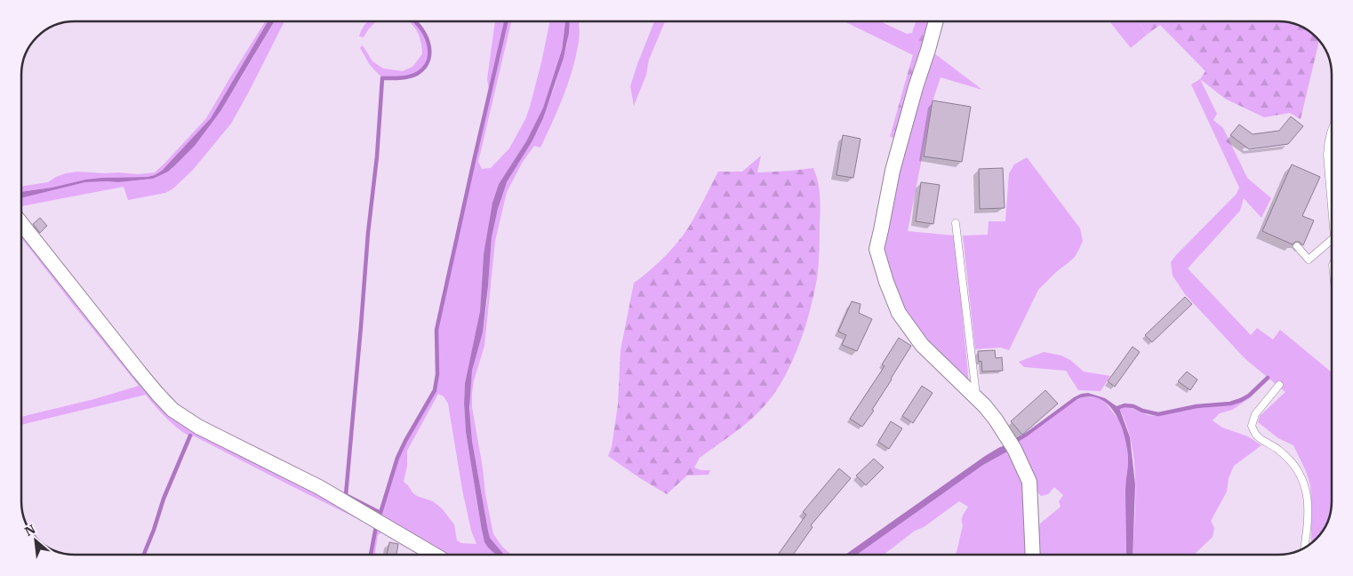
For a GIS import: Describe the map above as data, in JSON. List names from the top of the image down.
{
  "north": "top left"
}
